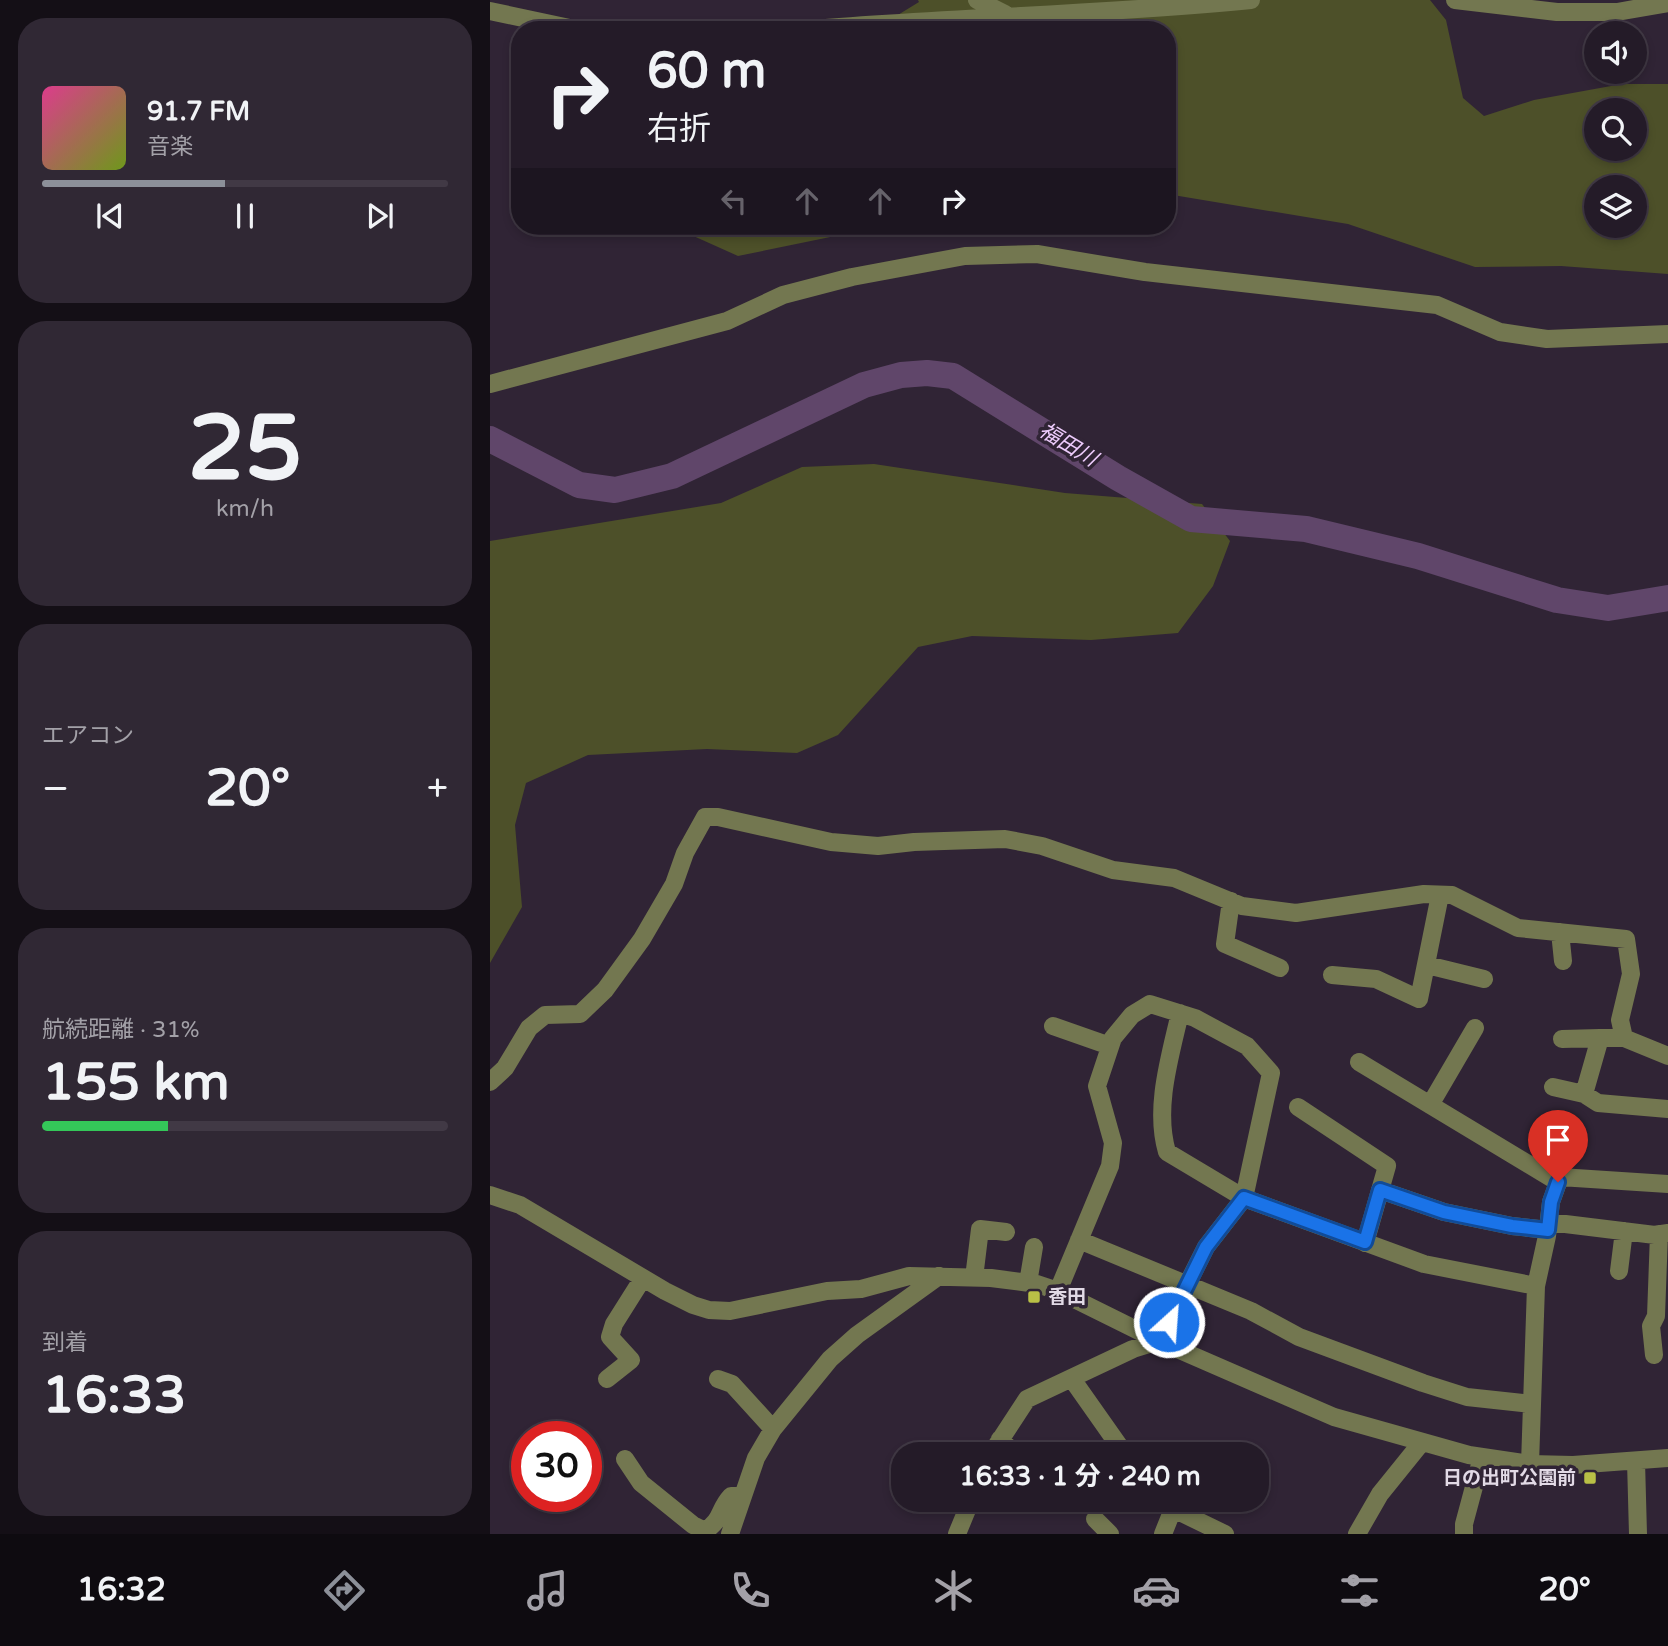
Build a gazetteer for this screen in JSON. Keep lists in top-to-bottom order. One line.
{"water":["福田川"],"places":{"transit":["香田","日の出町公園前"]},"page":{"turn":["60 m","右折"],"song":["91.7 FM","音楽"],"tile":[["25","km/h"],"エアコン",["航続距離 · 31%","155 km"],["到着","16:33"]],"heat":["−","20°","+"],"limit":"30","trip":"16:33 · 1 分 · 240 m","tabs":["16:32","20°"]}}
